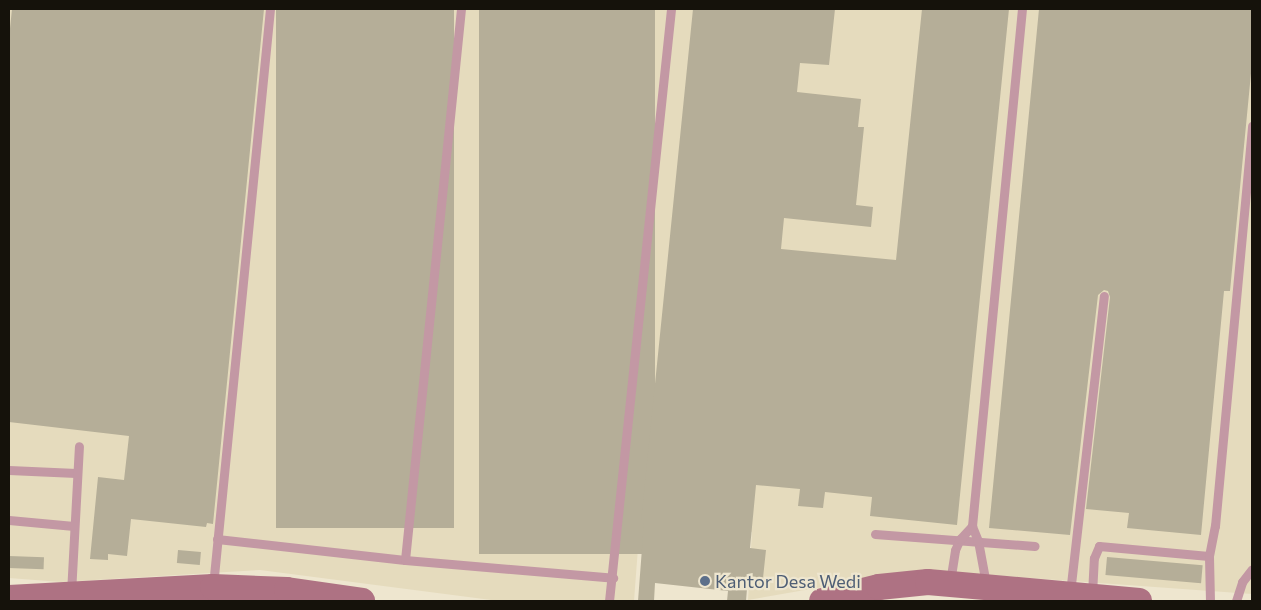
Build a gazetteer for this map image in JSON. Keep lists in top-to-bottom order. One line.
{"places":["Kantor Desa Wedi"]}
